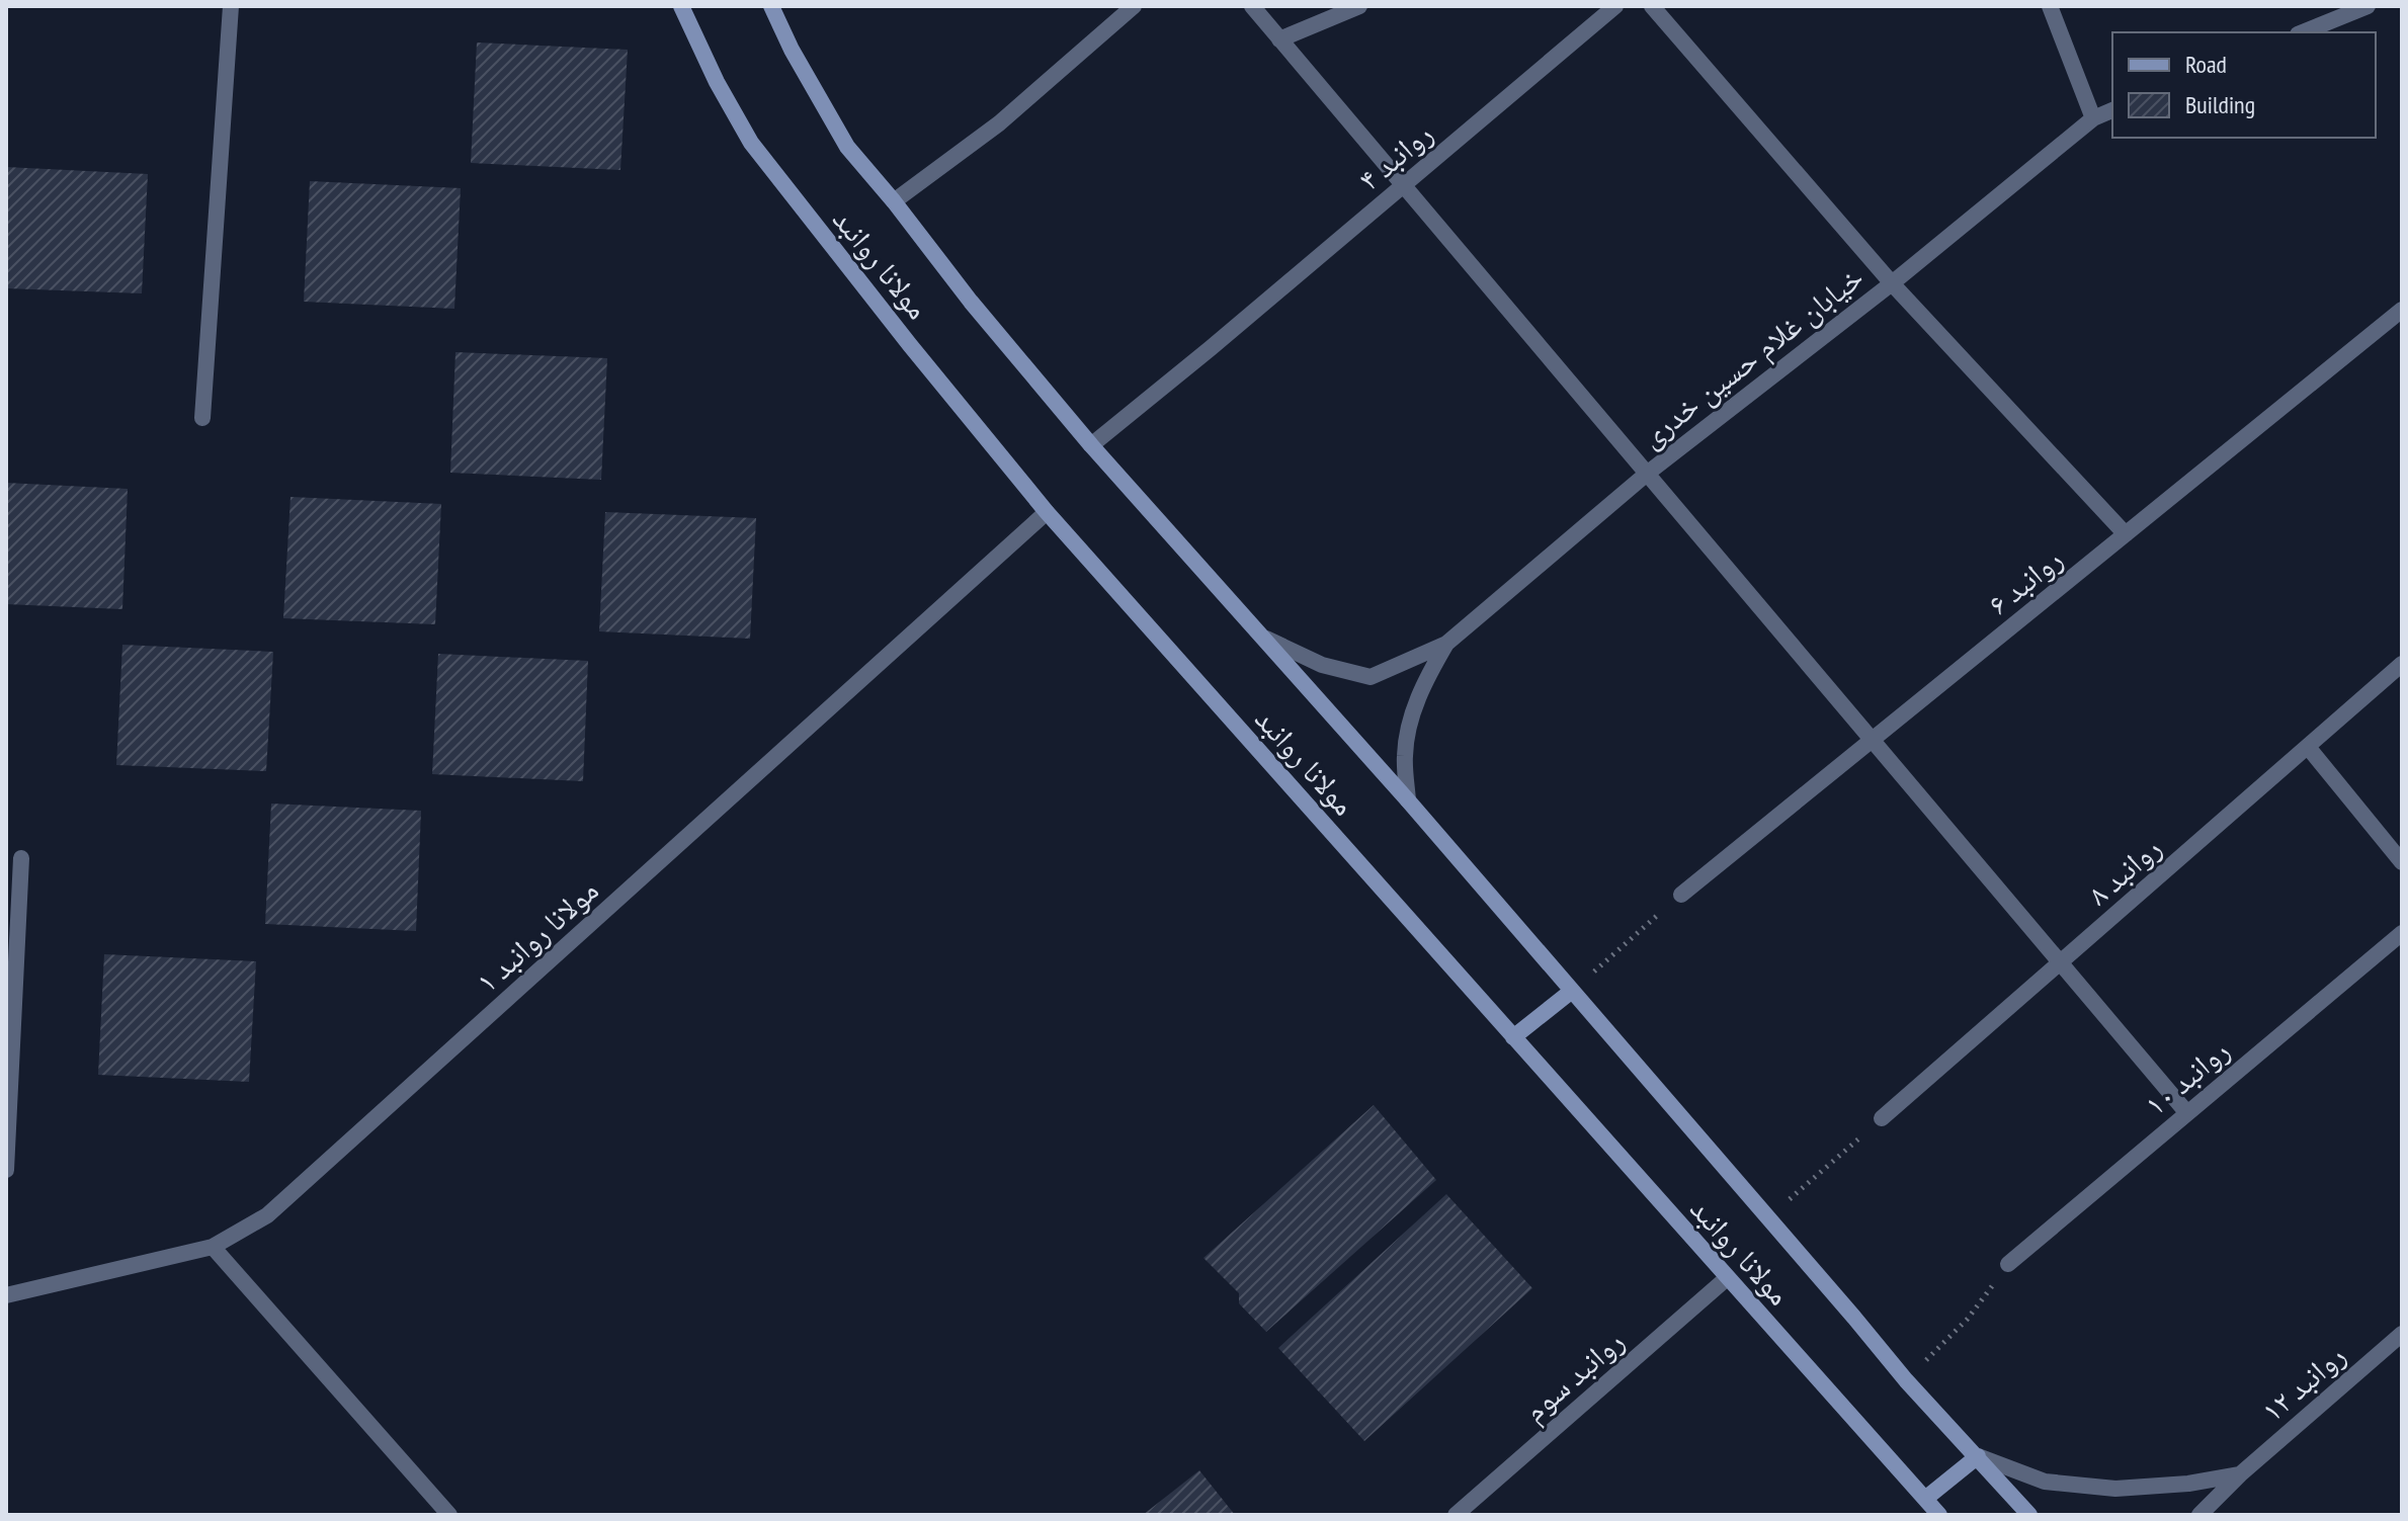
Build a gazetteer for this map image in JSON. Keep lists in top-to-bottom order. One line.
{"streets":{"street":["روانبد ۴","مولانا روانبد","خیابان غلام حسین خدری","روانبد ۶","روانبد ۸","مولانا روانبد ۱","روانبد ۱۰","روانبد سوم","روانبد ۱۲"]},"crossings":[["روانبد ۴","مولانا روانبد"],["مولانا روانبد","مولانا روانبد ۱"],["مولانا روانبد","روانبد سوم"]],"legend":["Road","Building"]}
